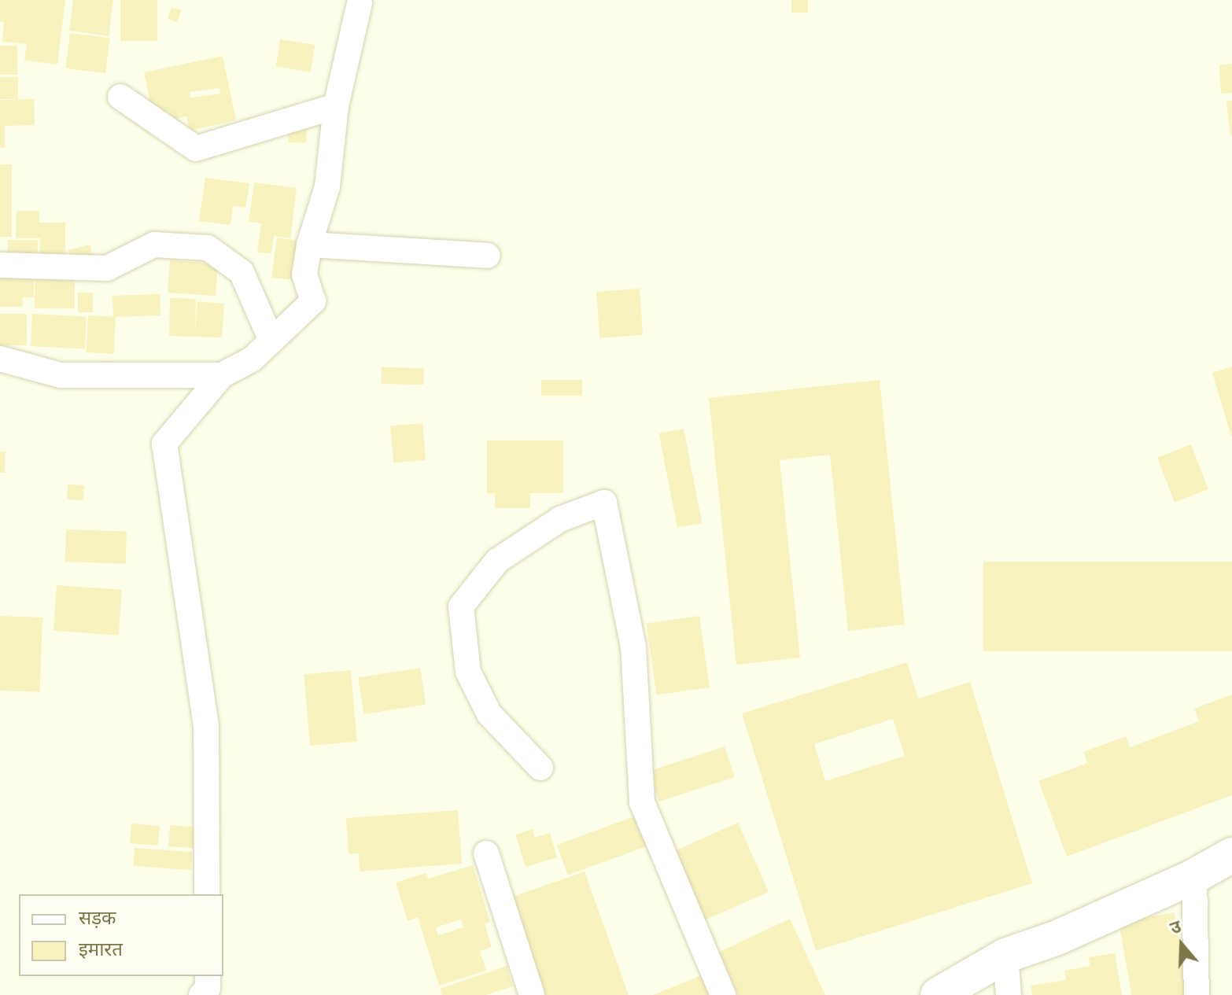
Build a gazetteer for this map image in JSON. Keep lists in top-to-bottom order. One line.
{"legend":["सड़क","इमारत"],"north":"top"}
